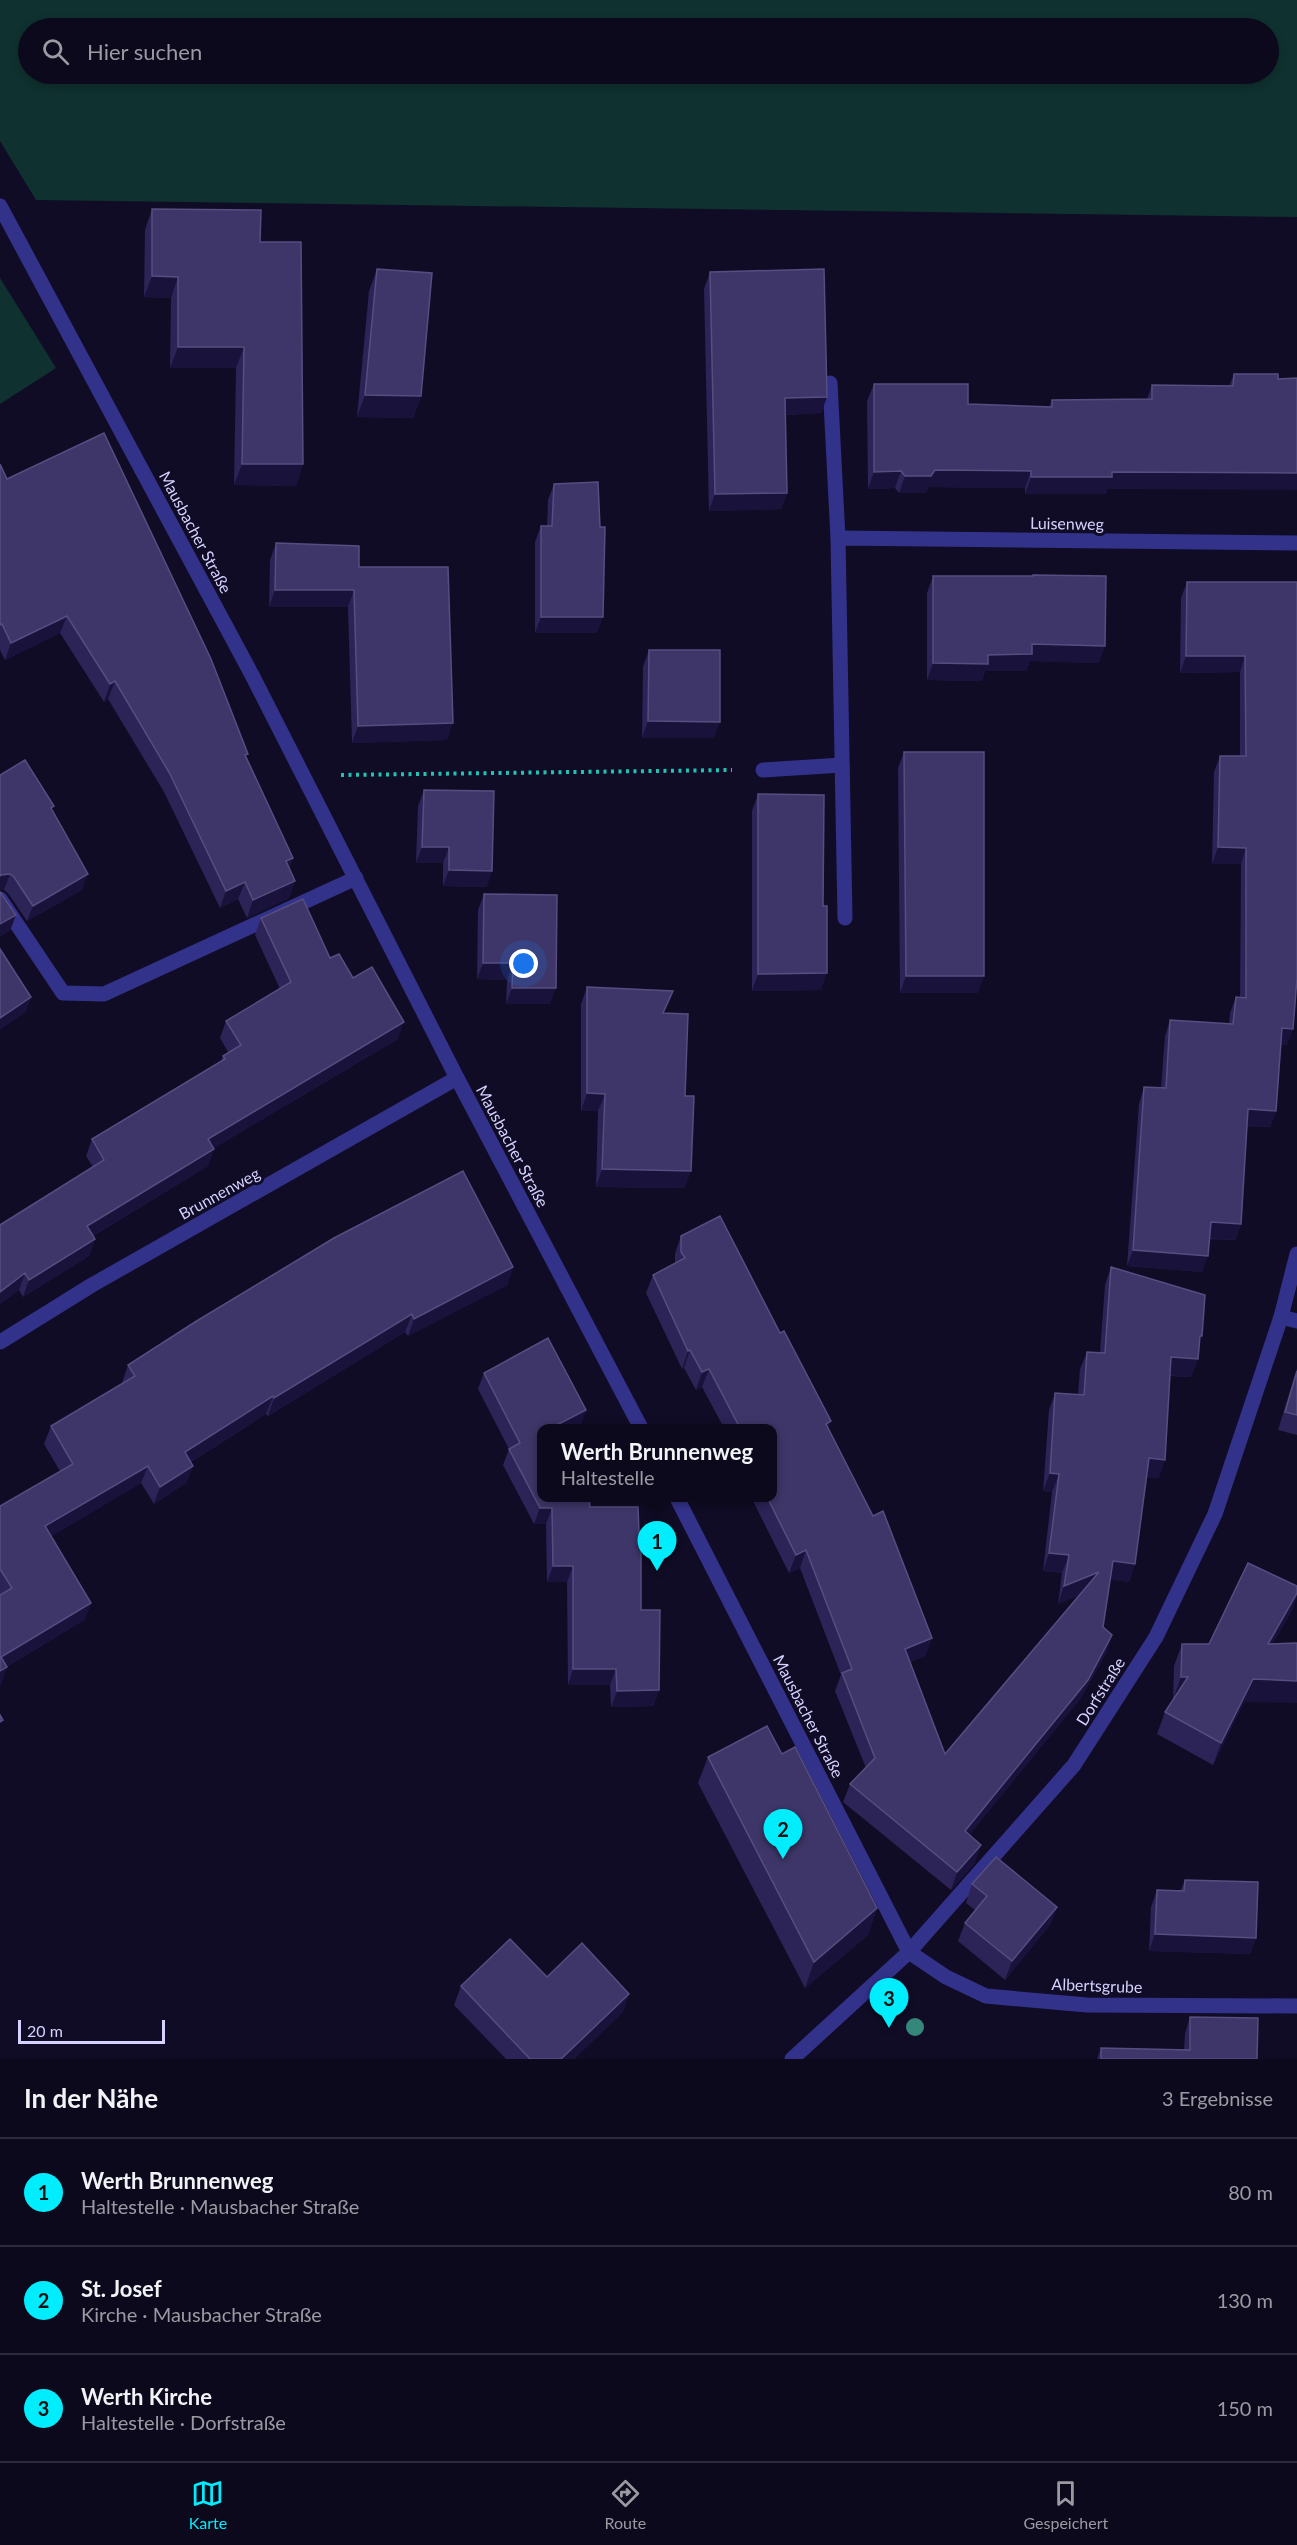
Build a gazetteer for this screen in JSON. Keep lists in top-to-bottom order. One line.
{"streets":{"street":["Luisenweg","Mausbacher Straße","Brunnenweg","Dorfstraße","Albertsgrube"]},"crossings":[["Mausbacher Straße","Brunnenweg"],["Mausbacher Straße","Dorfstraße"],["Mausbacher Straße","Albertsgrube"],["Dorfstraße","Albertsgrube"]],"scale_bar":"20 m","page":{"search":"Hier suchen","popup":["Werth Brunnenweg","Haltestelle"],"pins":["1","2","3"],"scale":"20 m","heading":["In der Nähe","3 Ergebnisse"],"list":[{"mark":"1","name":"Werth Brunnenweg","note":"Haltestelle · Mausbacher Straße","value":"80 m"},{"mark":"2","name":"St. Josef","note":"Kirche · Mausbacher Straße","value":"130 m"},{"mark":"3","name":"Werth Kirche","note":"Haltestelle · Dorfstraße","value":"150 m"}],"nav":["Karte","Route","Gespeichert"]}}
